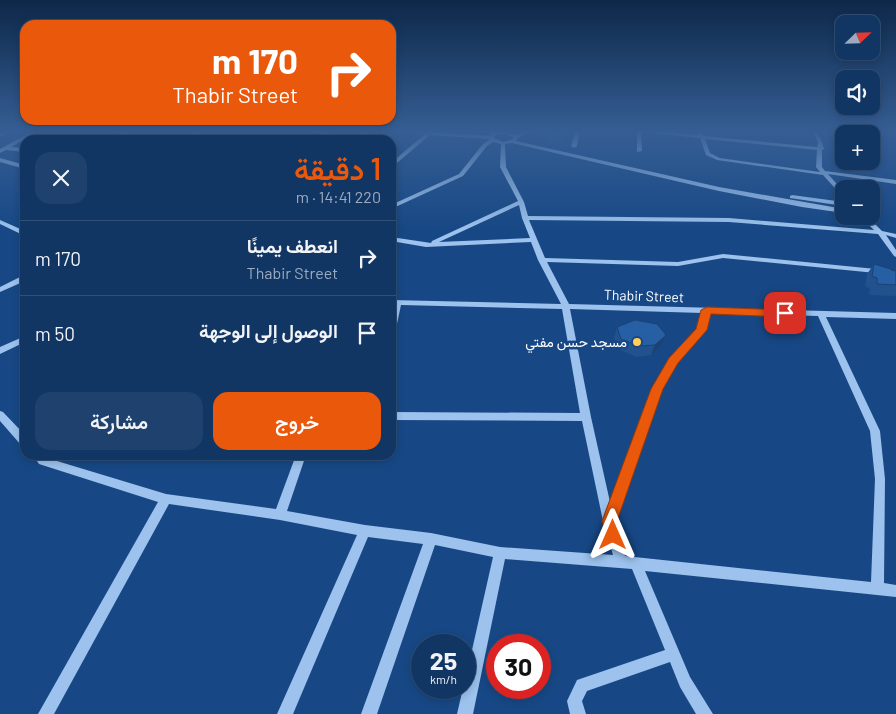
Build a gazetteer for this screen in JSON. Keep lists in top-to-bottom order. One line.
{"streets":{"street":["Thabir Street"]},"places":["مسجد حسن مفتي"],"north":"top right","page":{"map_buttons":["+","−"],"turn":["170 m","Thabir Street"],"heading":["1 دقيقة","220 m · 14:41"],"list":[{"name":"انعطف يمينًا","note":"Thabir Street","value":"170 m"},{"name":"الوصول إلى الوجهة","value":"50 m"}],"buttons":["خروج","مشاركة"],"speed":"25 km/h","limit":"30"}}
